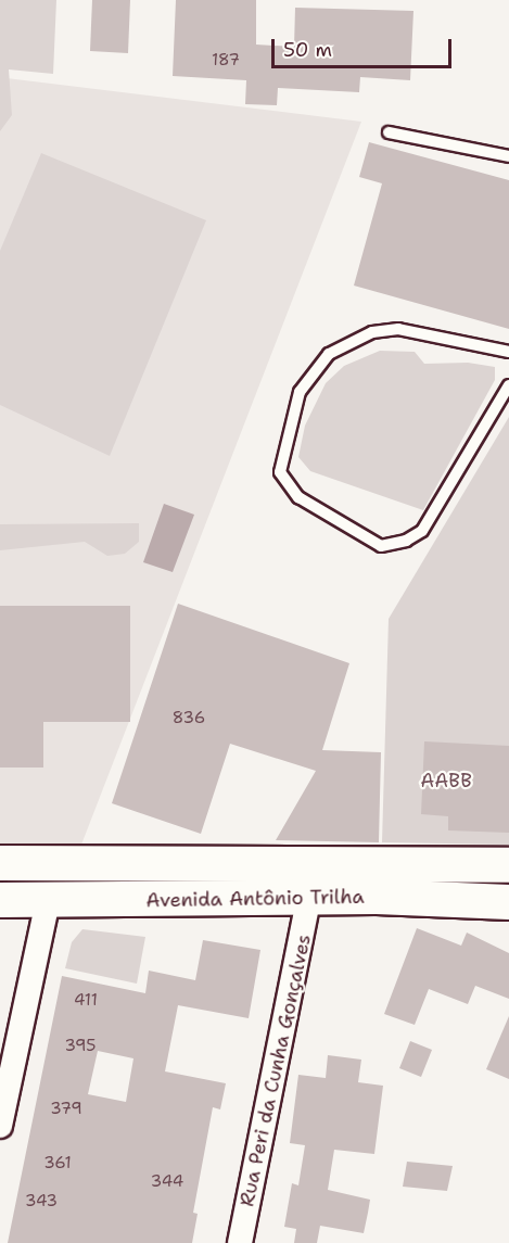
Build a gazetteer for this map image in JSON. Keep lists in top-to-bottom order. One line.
{"streets":{"main road":["Avenida Antônio Trilha"],"street":["Rua Peri da Cunha Gonçalves"]},"crossings":[["Avenida Antônio Trilha","Rua Peri da Cunha Gonçalves"]],"parks":["AABB"],"house_numbers":["187","836","411","395","379","361","344","343"],"scale_bar":"50 m"}
